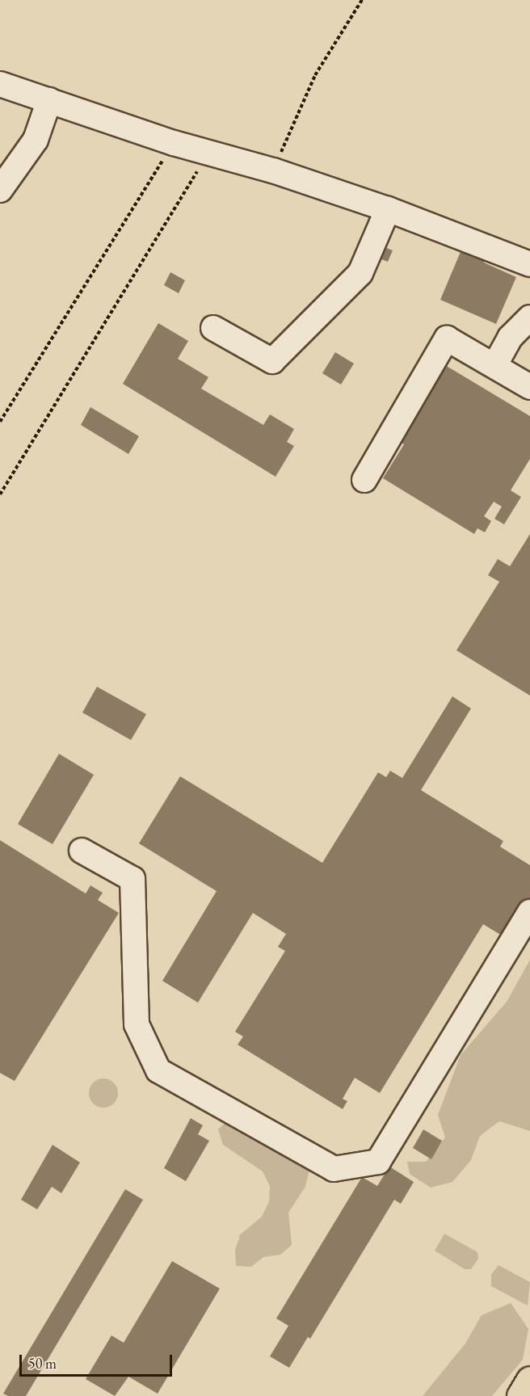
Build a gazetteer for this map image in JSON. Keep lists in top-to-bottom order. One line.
{"scale_bar":"50 m"}
